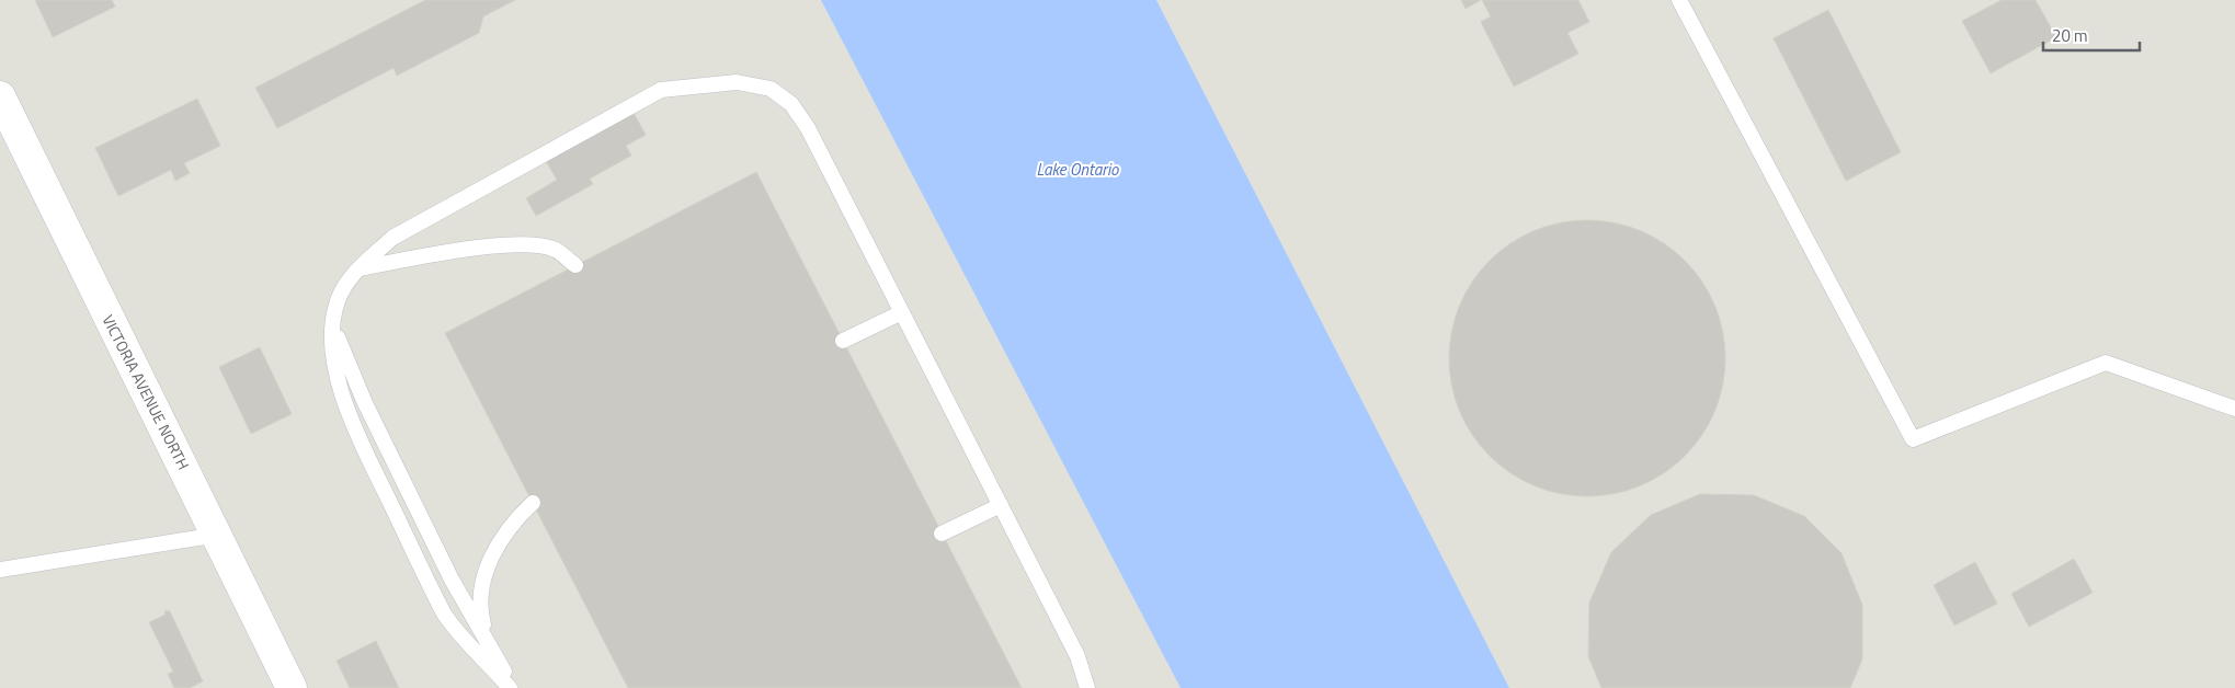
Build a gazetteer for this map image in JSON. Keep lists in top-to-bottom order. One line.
{"streets":{"street":["VICTORIA AVENUE NORTH"]},"water":["Lake Ontario"],"scale_bar":"20 m"}
